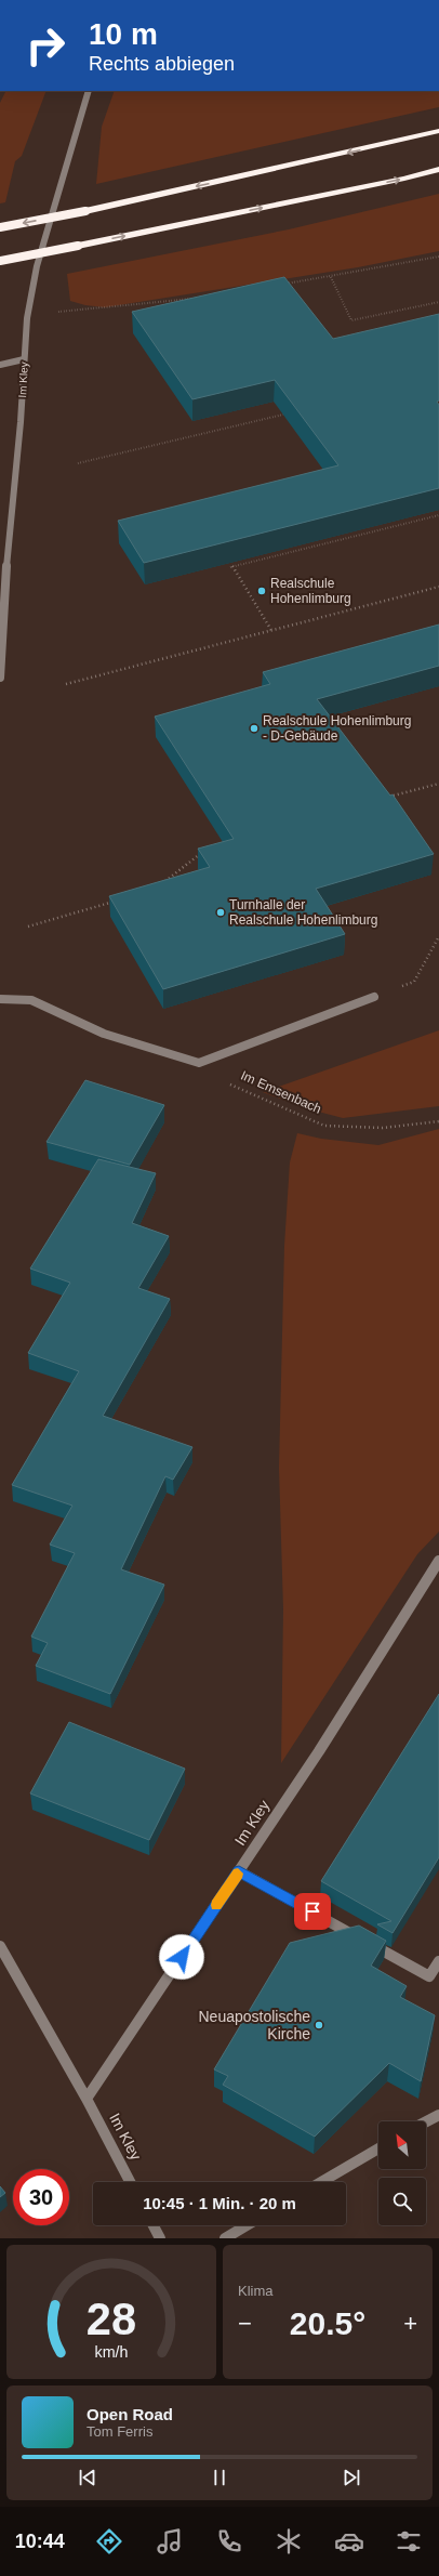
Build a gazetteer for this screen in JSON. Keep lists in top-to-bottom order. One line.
{"streets":{"street":["Im Kley"],"path":["Im Emsenbach"]},"places":["Realschule Hohenlimburg","Realschule Hohenlimburg - D-Gebäude","Turnhalle der Realschule Hohenlimburg","Neuapostolische Kirche"],"north":"top left","page":{"turn":["10 m","Rechts abbiegen"],"limit":"30","trip":"10:45 · 1 Min. · 20 m","tile":"Klima","heat":["−","20.5°","+"],"song":["Open Road","Tom Ferris"],"tabs":"10:44","gauge":["28","km/h"]}}
